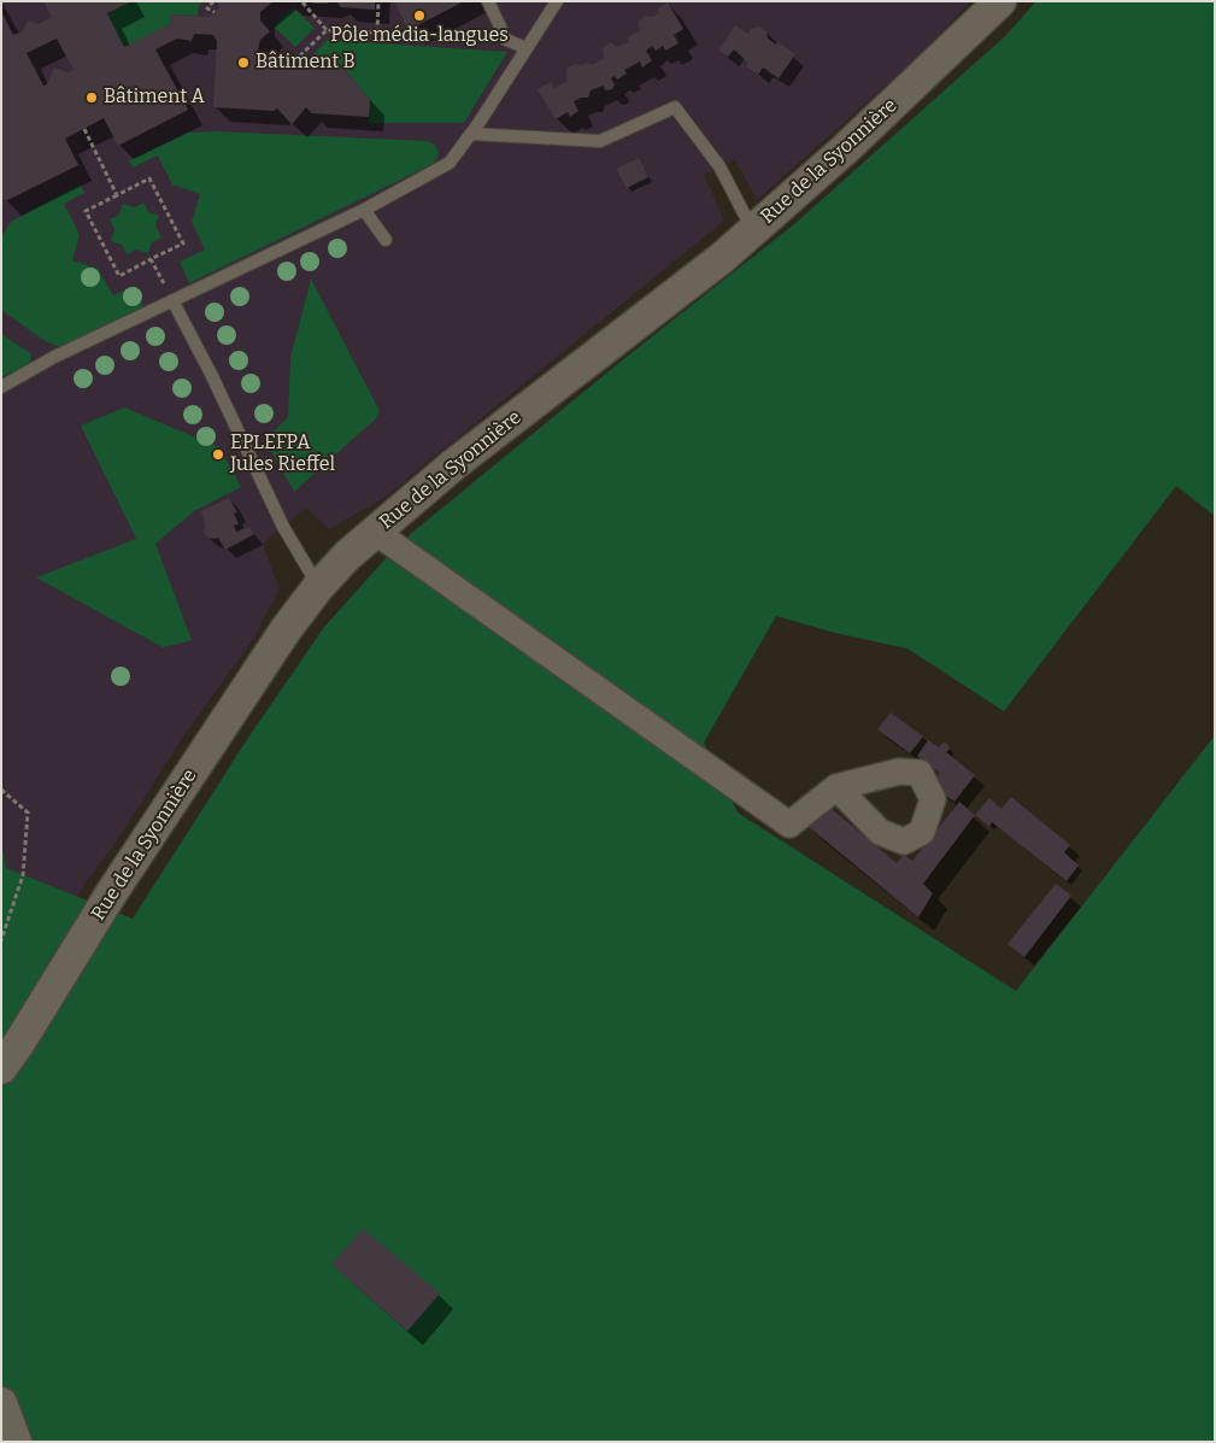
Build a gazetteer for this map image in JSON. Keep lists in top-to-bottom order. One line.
{"streets":{"street":["Rue de la Syonnière"]},"places":["Pôle média-langues","Bâtiment B","Bâtiment A","EPLEFPA Jules Rieffel"]}
